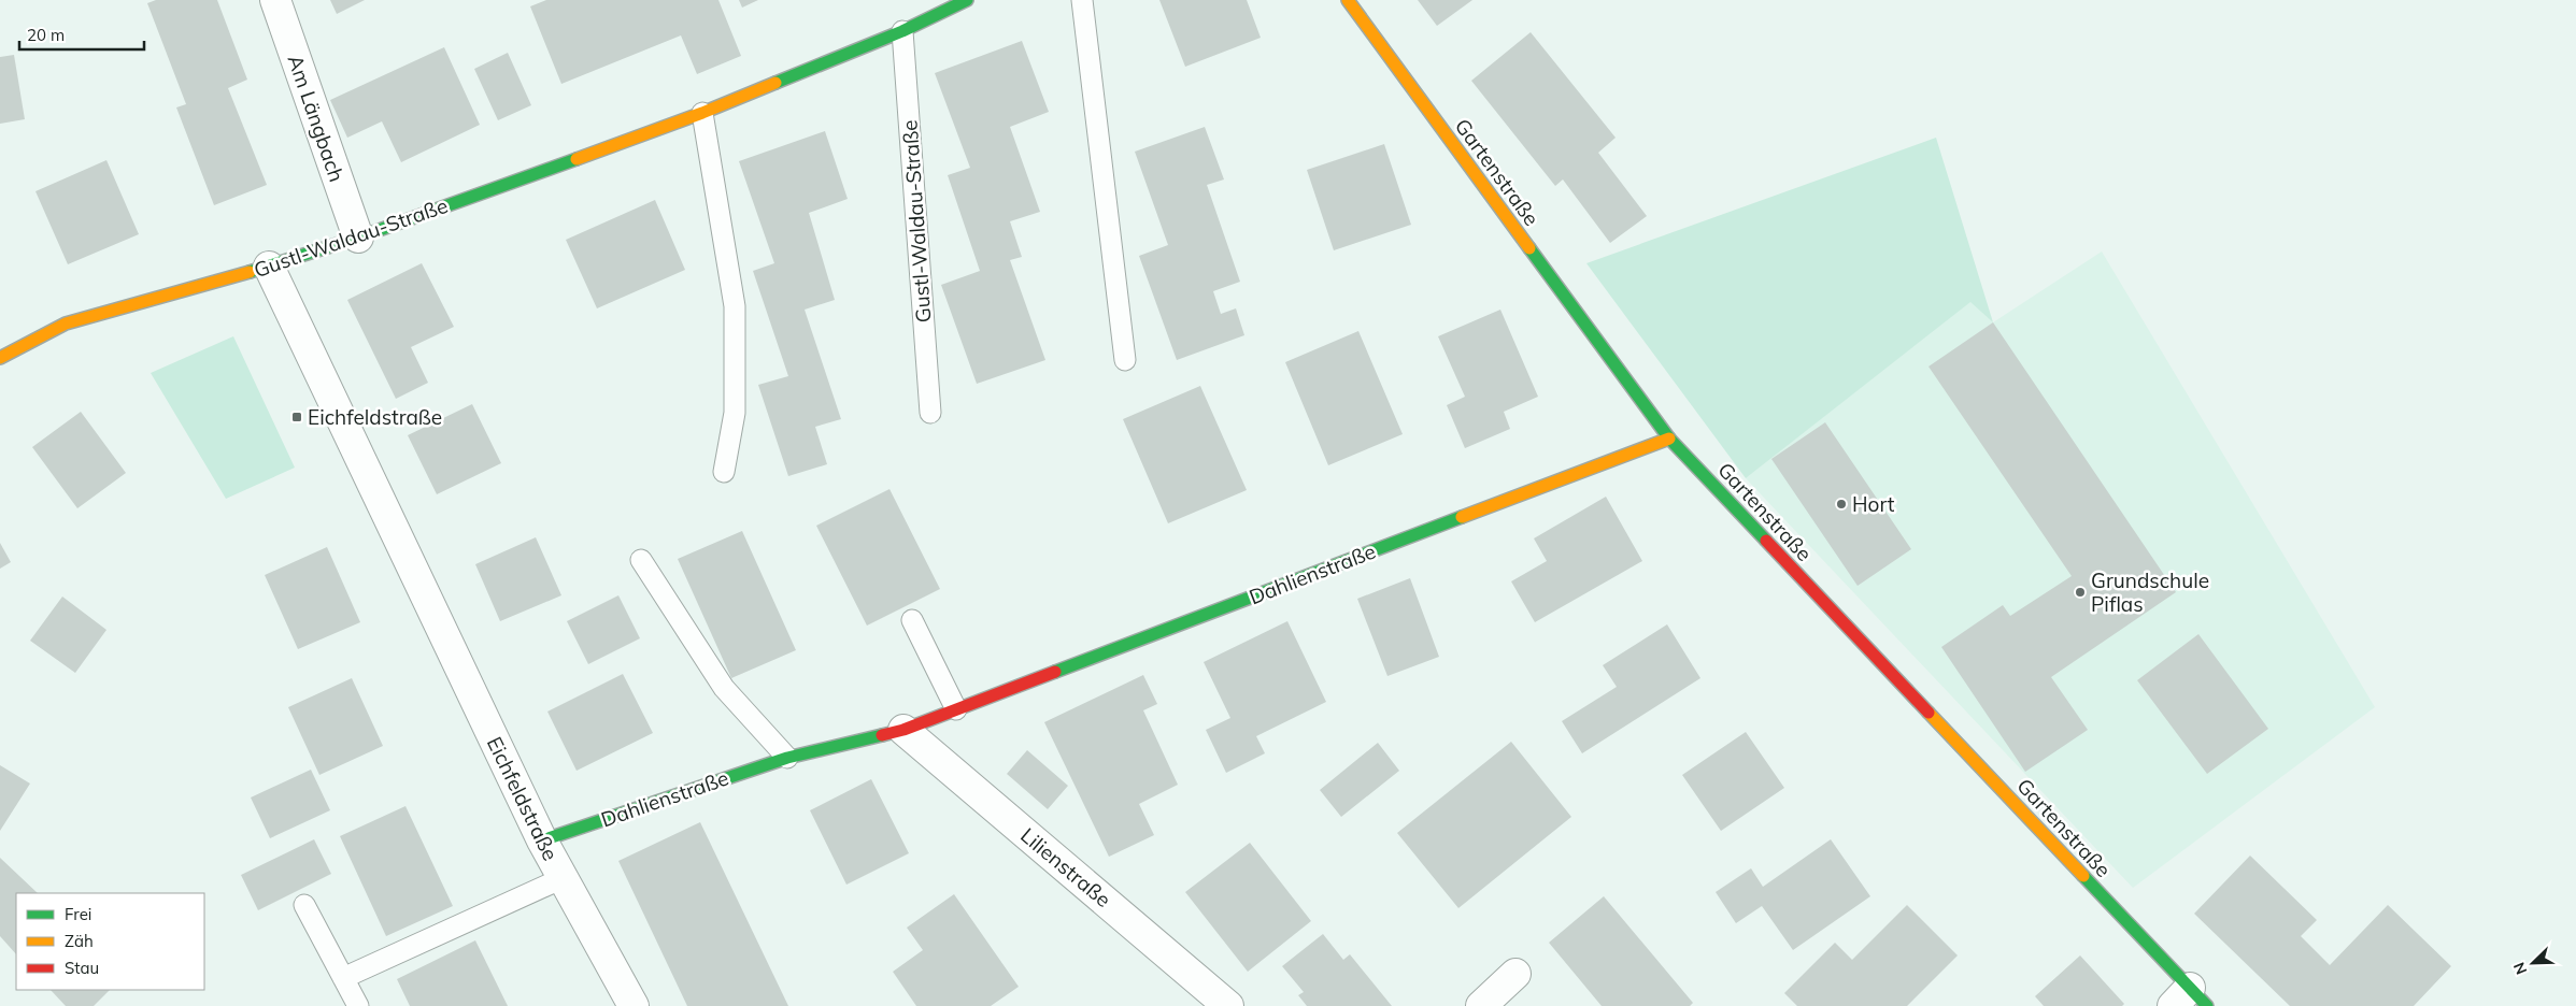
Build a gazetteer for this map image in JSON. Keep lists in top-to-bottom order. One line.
{"streets":{"street":["Am Längbach","Gartenstraße","Gustl-Waldau-Straße","Dahlienstraße","Eichfeldstraße","Lilienstraße"]},"crossings":[["Am Längbach","Gustl-Waldau-Straße"],["Gartenstraße","Dahlienstraße"],["Gustl-Waldau-Straße","Eichfeldstraße"],["Dahlienstraße","Eichfeldstraße"],["Dahlienstraße","Lilienstraße"]],"places":{"transit":["Eichfeldstraße"],"other":["Hort","Grundschule Piflas"]},"legend":["Frei","Zäh","Stau"],"scale_bar":"20 m","north":"bottom left"}
